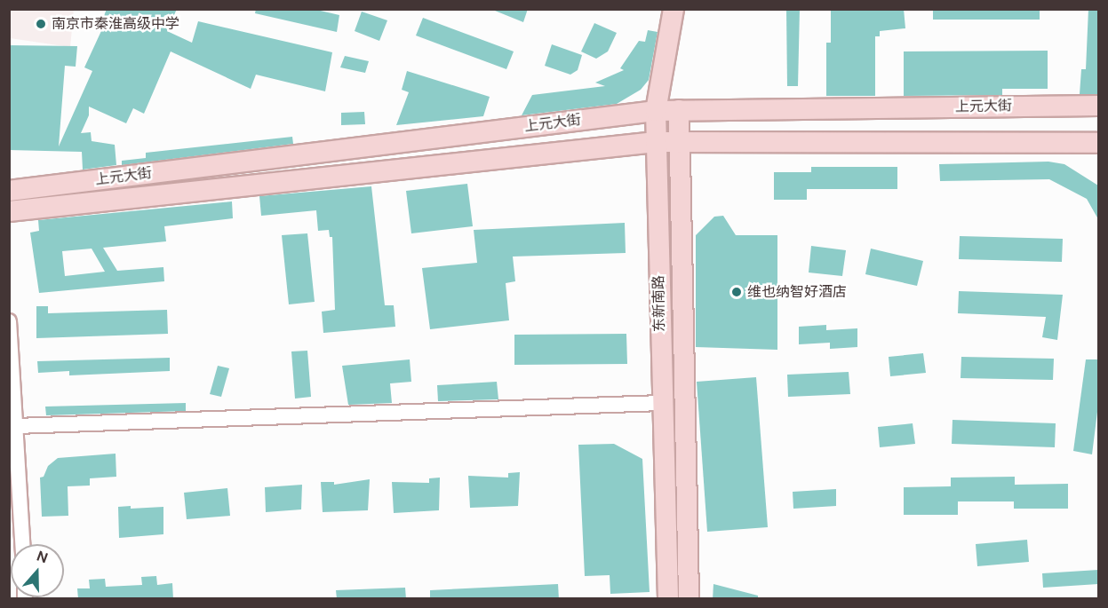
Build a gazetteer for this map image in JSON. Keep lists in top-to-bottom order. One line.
{"streets":{"main road":["上元大街","东新南路"]},"crossings":[["上元大街","东新南路"]],"places":["南京市秦淮高级中学","维也纳智好酒店"],"north":"top"}
